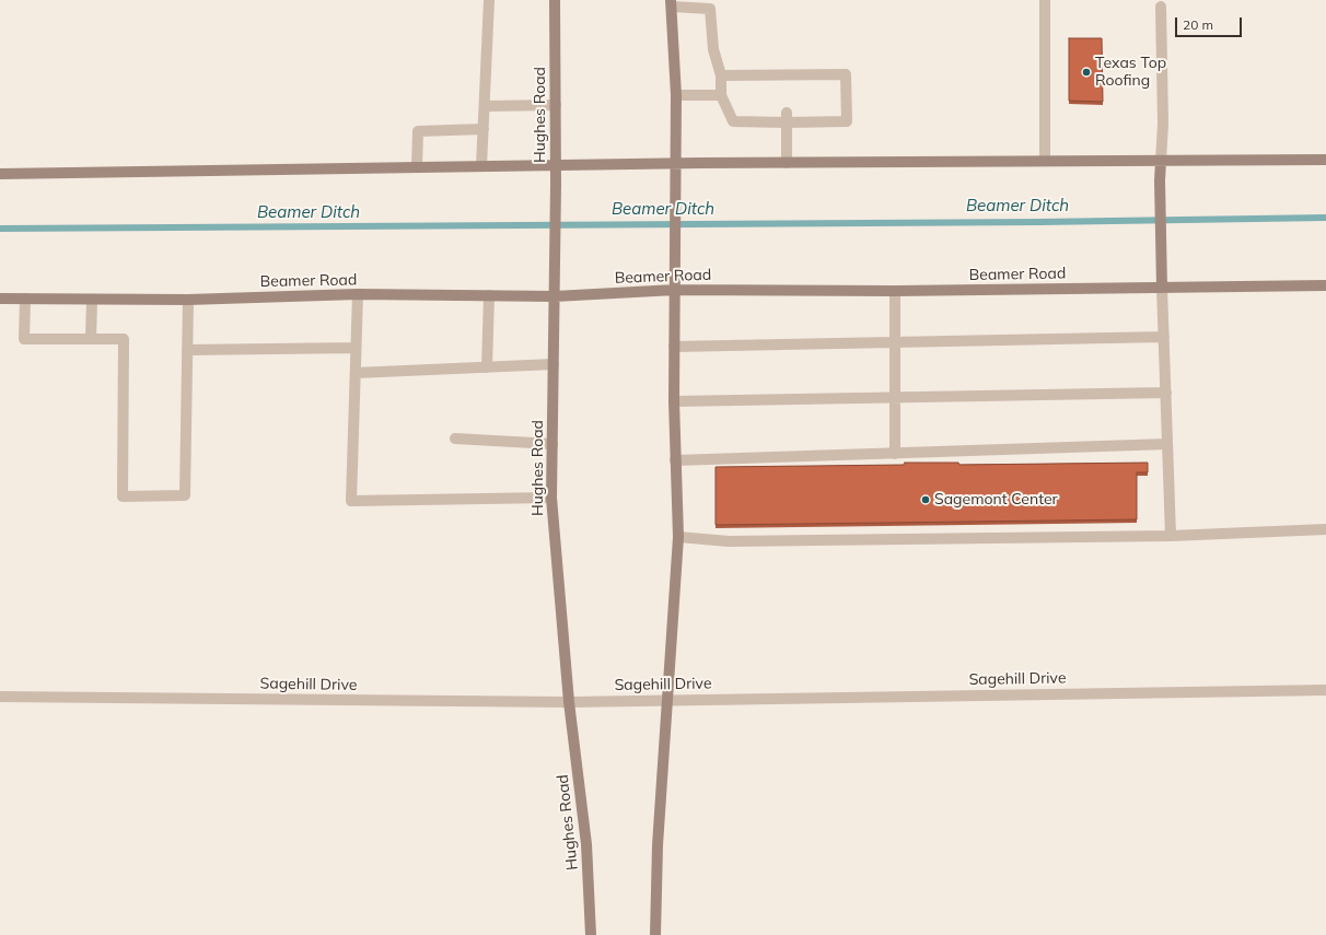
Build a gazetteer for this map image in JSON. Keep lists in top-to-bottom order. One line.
{"streets":{"main road":["Hughes Road","Beamer Road"],"street":["Sagehill Drive"]},"crossings":[["Hughes Road","Beamer Road"],["Hughes Road","Sagehill Drive"]],"water":["Beamer Ditch"],"places":["Texas Top Roofing","Sagemont Center"],"scale_bar":"20 m"}
